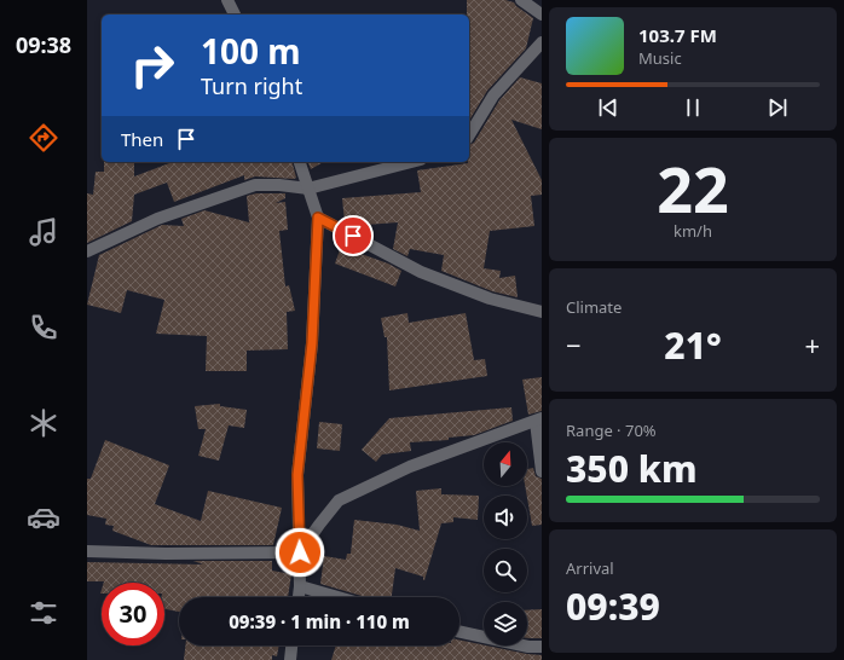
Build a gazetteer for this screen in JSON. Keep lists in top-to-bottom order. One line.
{"north":"top","page":{"tabs":"09:38","turn":["100 m","Turn right"],"song":["103.7 FM","Music"],"then":"Then","tile":[["22","km/h"],"Climate",["Range · 70%","350 km"],["Arrival","09:39"]],"heat":["−","21°","+"],"limit":"30","trip":"09:39 · 1 min · 110 m"}}
